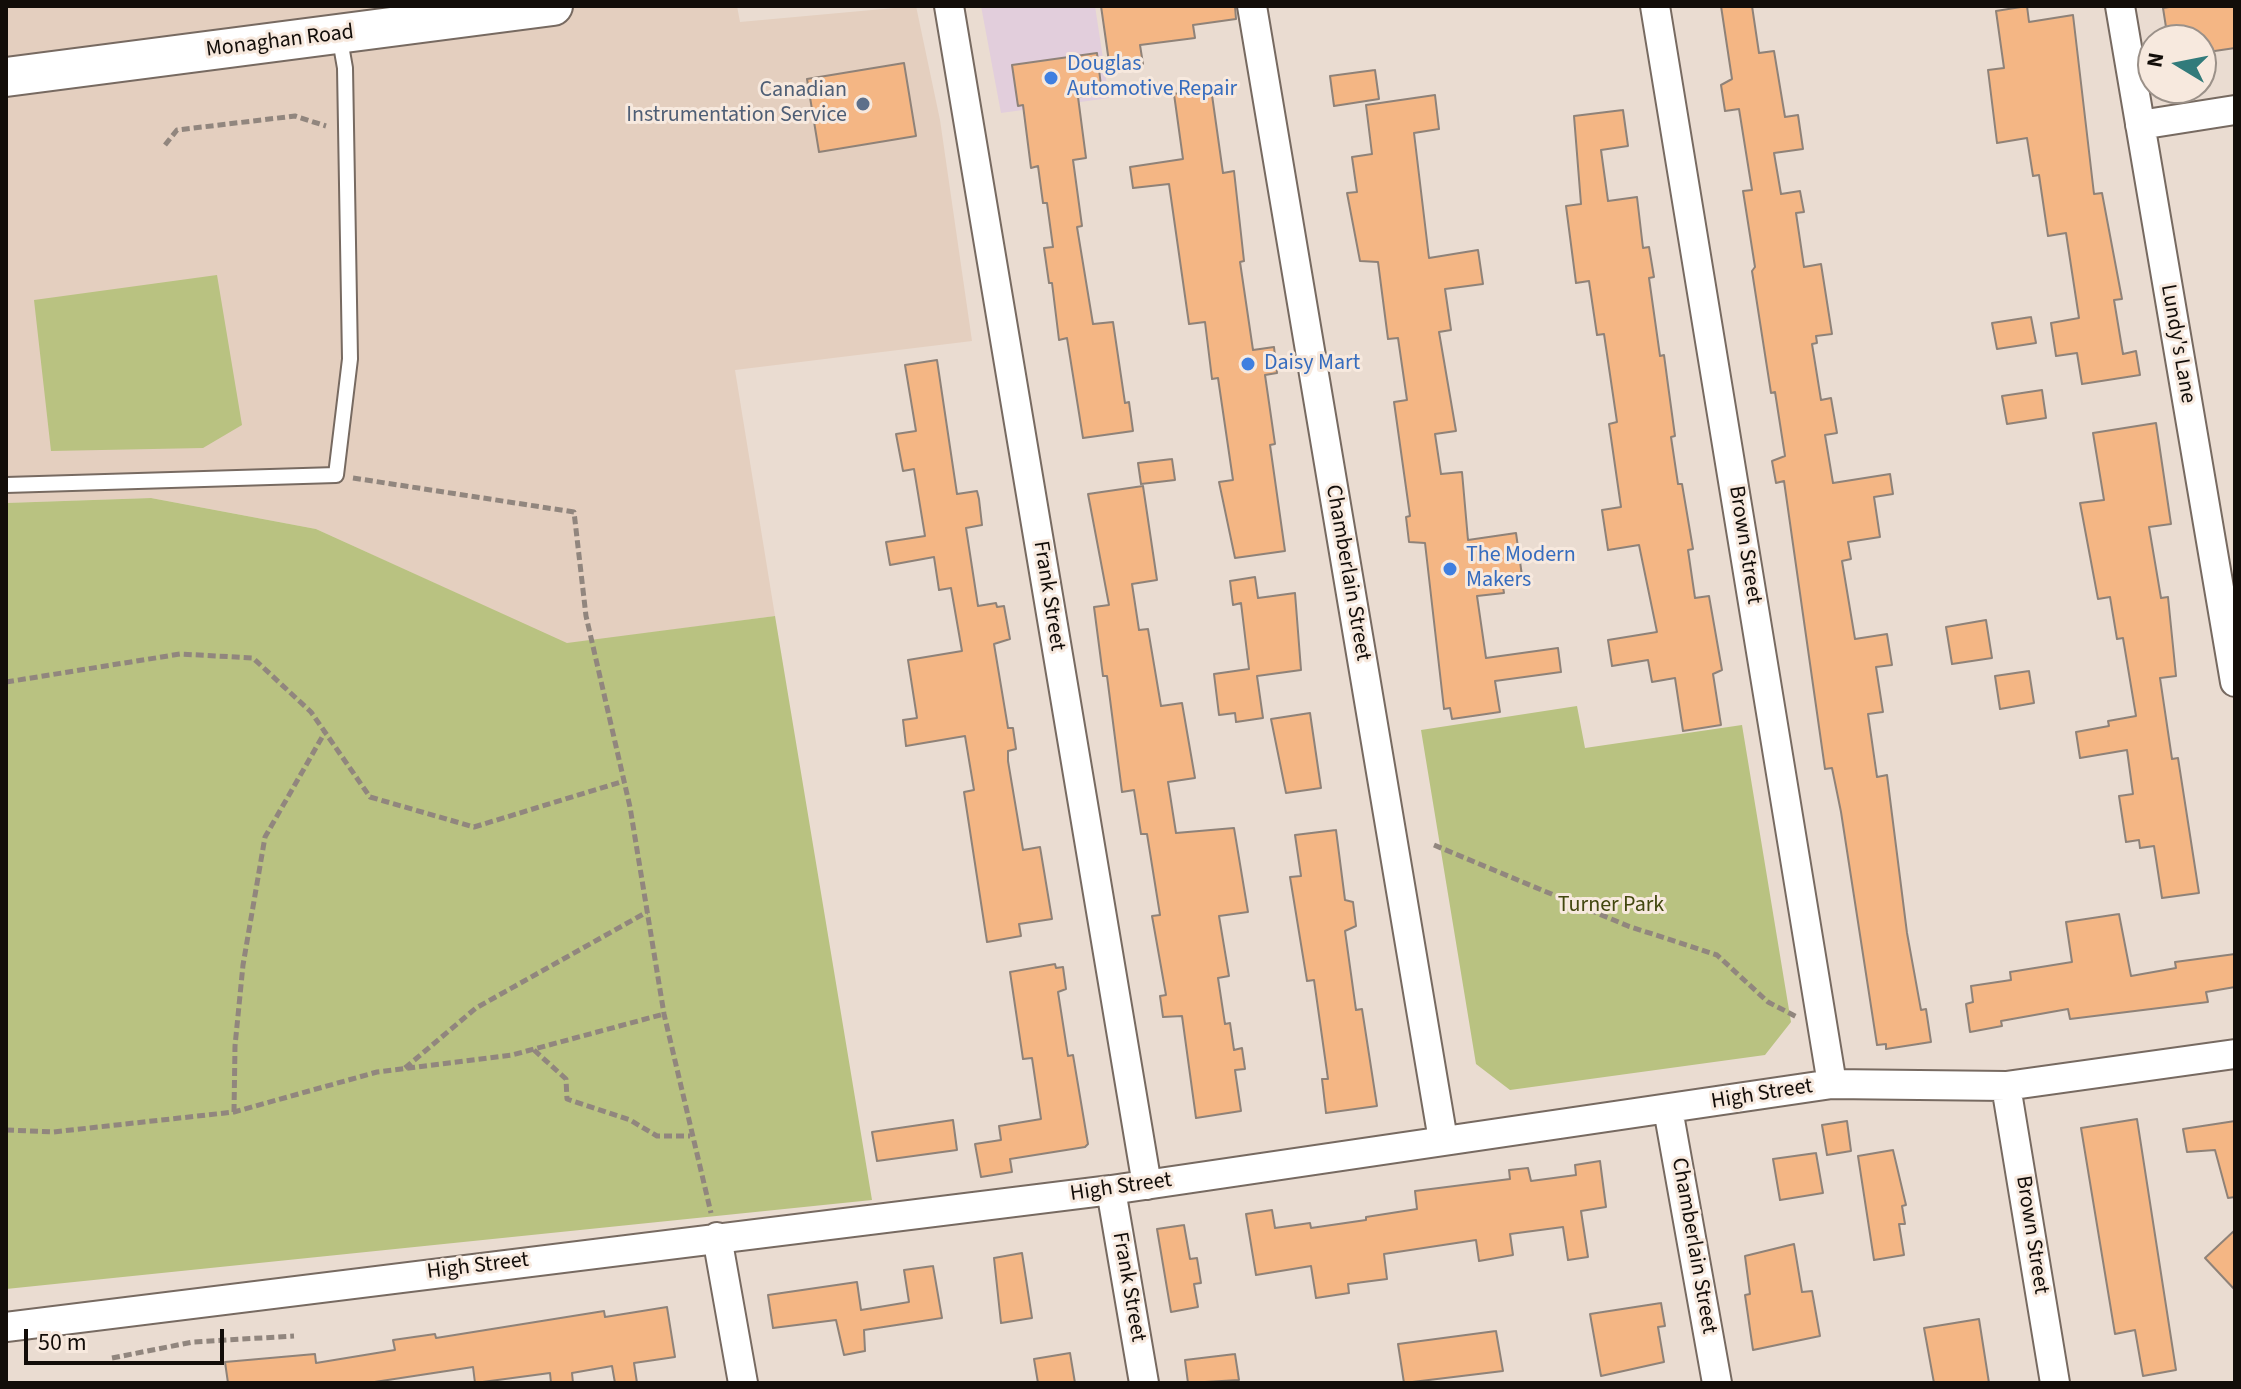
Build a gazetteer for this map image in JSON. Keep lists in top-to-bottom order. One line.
{"streets":{"main road":["Monaghan Road"],"street":["Lundy's Lane","Brown Street","Chamberlain Street","Frank Street","High Street"]},"crossings":[["Brown Street","High Street"],["Chamberlain Street","High Street"],["Frank Street","High Street"]],"parks":["Turner Park"],"places":["Douglas Automotive Repair","Canadian Instrumentation Service","Daisy Mart","The Modern Makers"],"scale_bar":"50 m","north":"left"}
